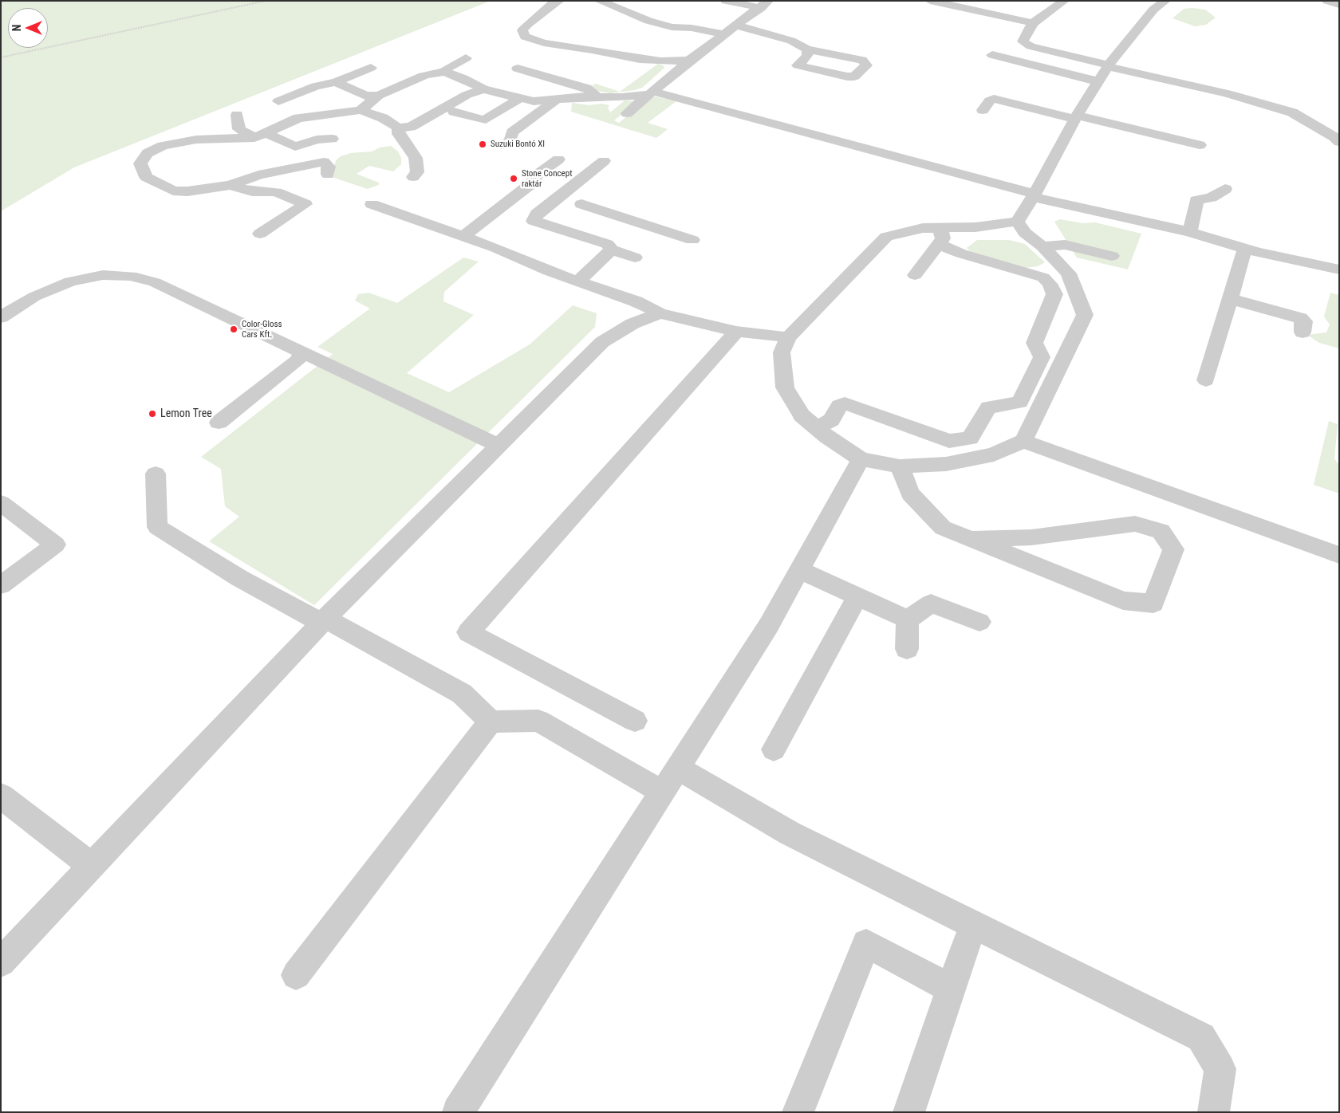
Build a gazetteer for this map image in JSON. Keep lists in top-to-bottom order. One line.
{"places":["Suzuki Bontó XI","Stone Concept raktár","Color-Gloss Cars Kft.","Lemon Tree"],"north":"left"}
